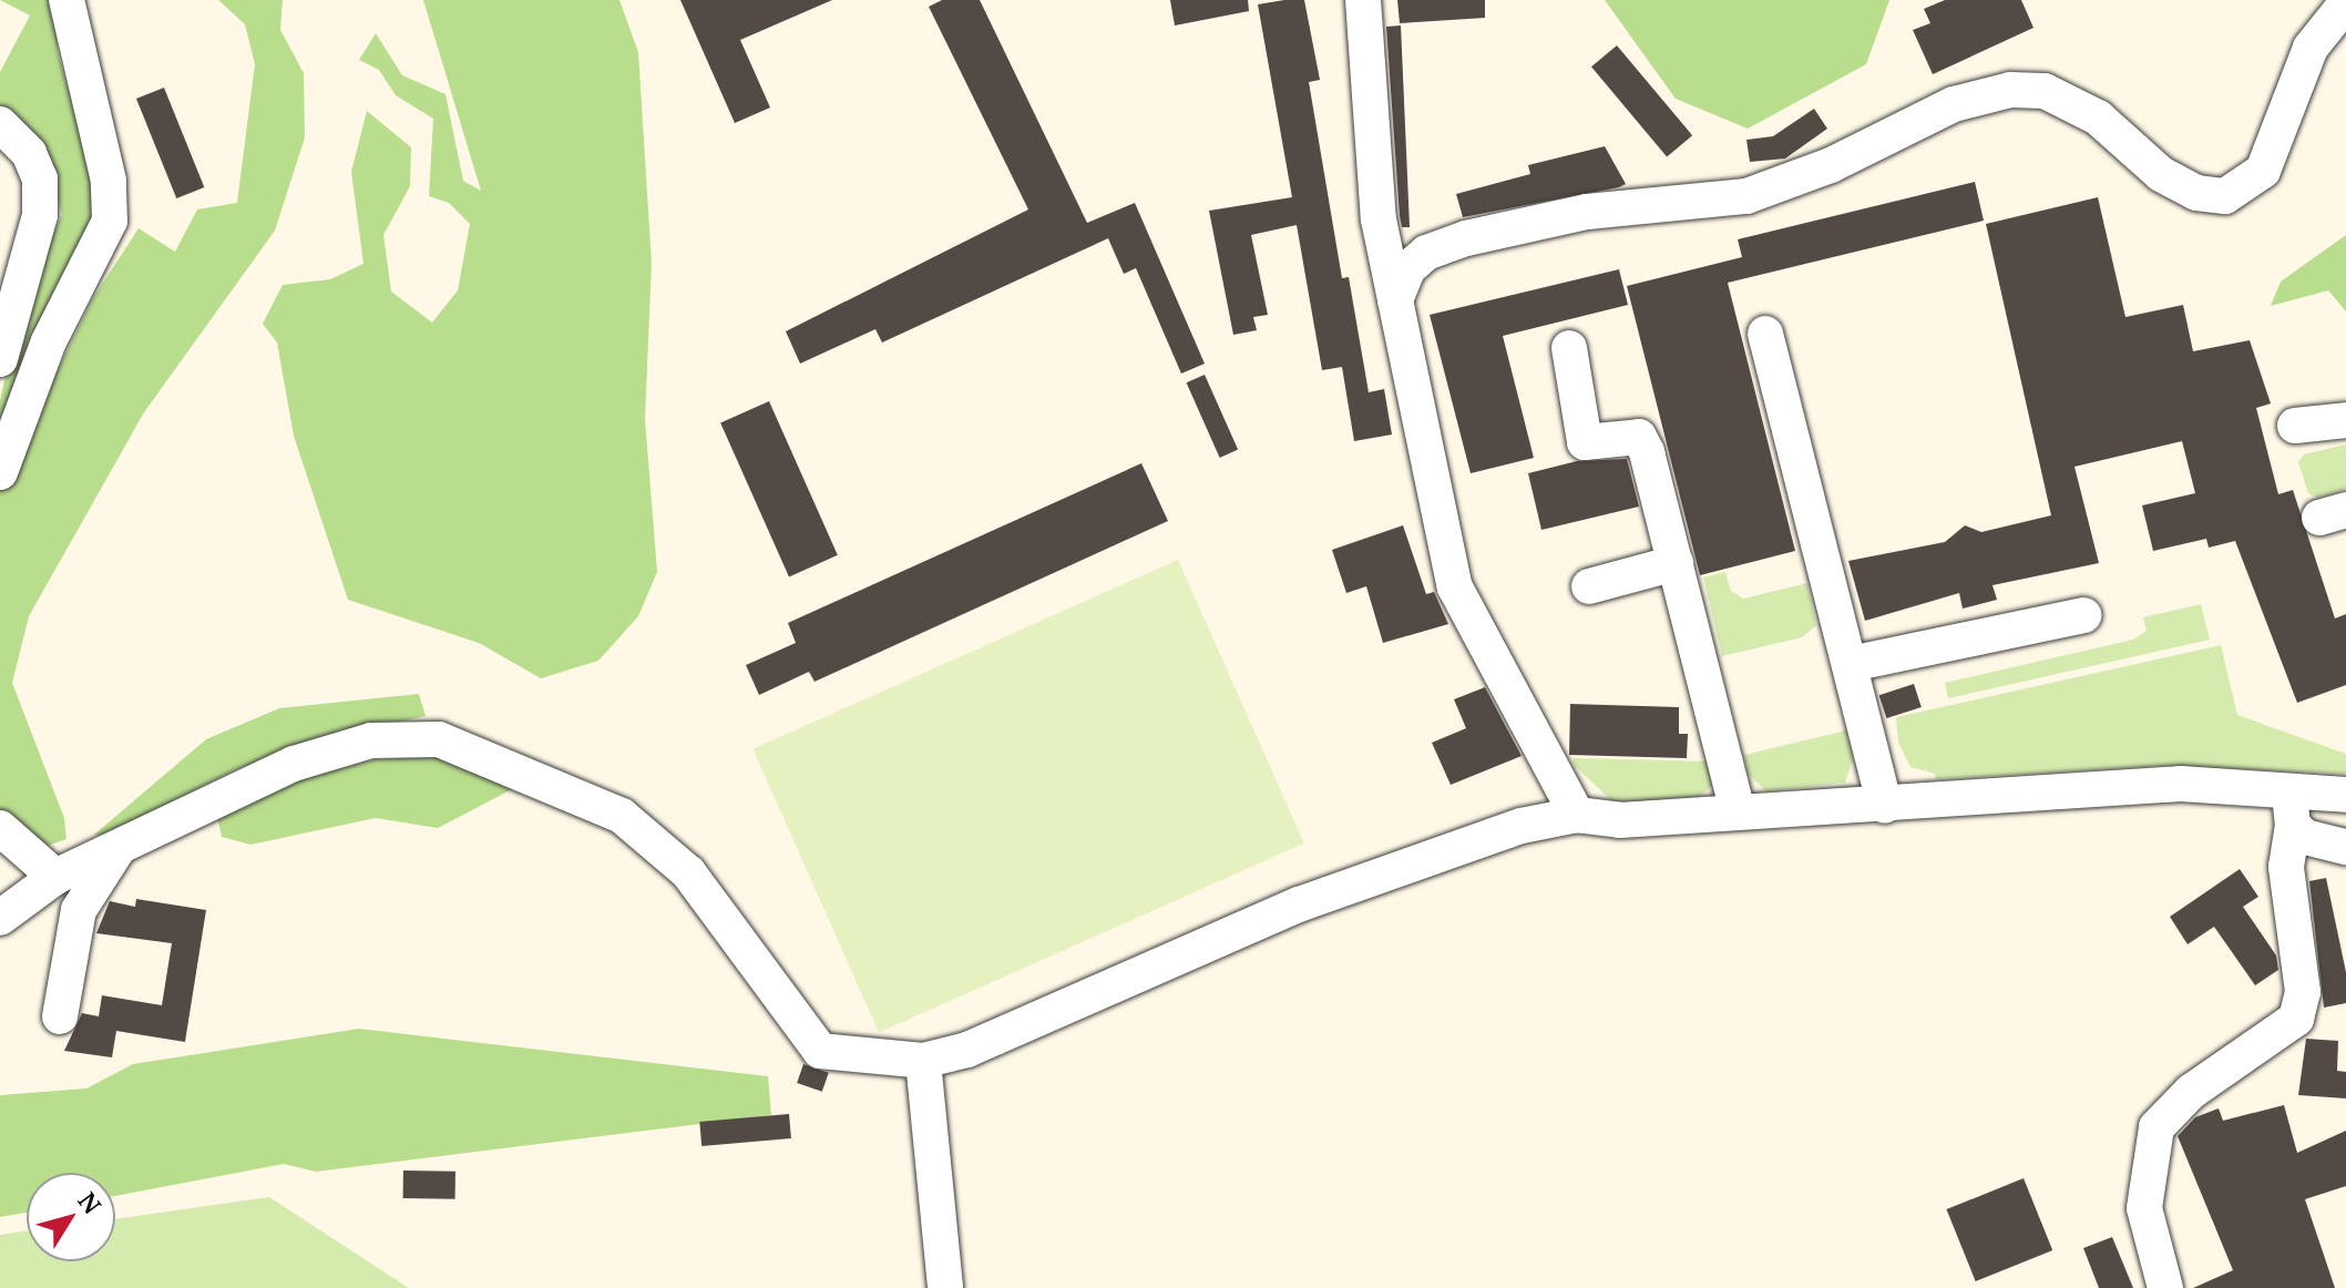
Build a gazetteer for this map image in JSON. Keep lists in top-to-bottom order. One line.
{"north":"top right"}
